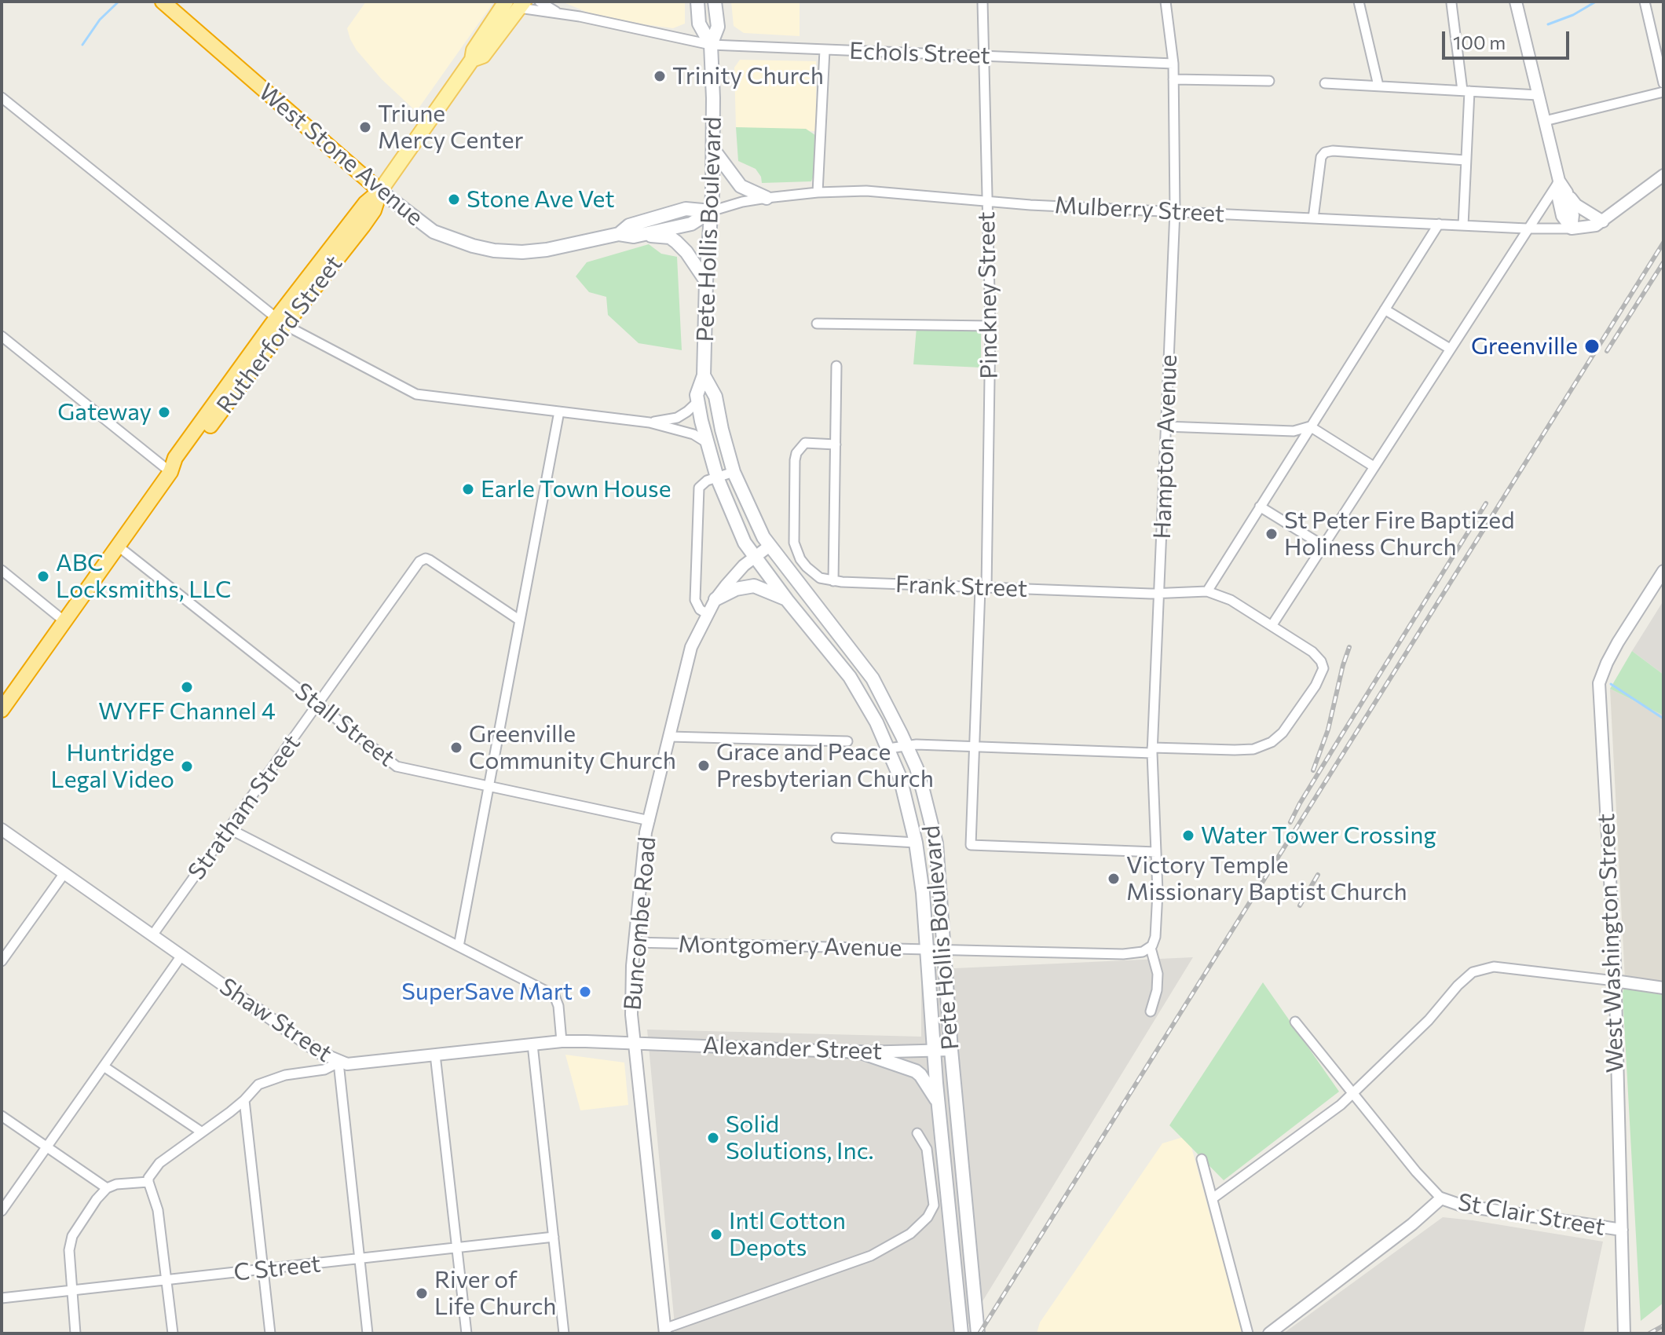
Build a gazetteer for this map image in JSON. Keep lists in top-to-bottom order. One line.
{"streets":{"highway":["West Stone Avenue","Rutherford Street"],"main road":["Pete Hollis Boulevard"],"street":["Echols Street","Mulberry Street","Pinckney Street","Hampton Avenue","Frank Street","Stall Street","Stratham Street","Buncombe Road","West Washington Street","Montgomery Avenue","Shaw Street","Alexander Street","St Clair Street","C Street"]},"crossings":[["Echols Street","Pete Hollis Boulevard"],["Echols Street","Pinckney Street"],["Echols Street","Rutherford Street"],["Echols Street","Hampton Avenue"],["West Stone Avenue","Mulberry Street"],["West Stone Avenue","Pete Hollis Boulevard"],["West Stone Avenue","Rutherford Street"],["Mulberry Street","Pete Hollis Boulevard"],["Mulberry Street","Pinckney Street"],["Mulberry Street","Hampton Avenue"],["Pete Hollis Boulevard","Buncombe Road"],["Pete Hollis Boulevard","Montgomery Avenue"],["Pete Hollis Boulevard","Alexander Street"],["Pinckney Street","Hampton Avenue"],["Pinckney Street","Frank Street"],["Rutherford Street","Stall Street"],["Hampton Avenue","Frank Street"],["Hampton Avenue","Montgomery Avenue"],["Stall Street","Stratham Street"],["Stall Street","Buncombe Road"],["Stratham Street","Shaw Street"],["Buncombe Road","Montgomery Avenue"],["Buncombe Road","Shaw Street"],["Buncombe Road","Alexander Street"],["West Washington Street","St Clair Street"],["Shaw Street","Alexander Street"]],"places":["Trinity Church","Triune Mercy Center","Stone Ave Vet","Greenville","Gateway","Earle Town House","St Peter Fire Baptized Holiness Church","ABC Locksmiths, LLC","WYFF Channel 4","Greenville Community Church","Grace and Peace Presbyterian Church","Huntridge Legal Video","Water Tower Crossing","Victory Temple Missionary Baptist Church","SuperSave Mart","Solid Solutions, Inc.","Intl Cotton Depots","River of Life Church"],"scale_bar":"100 m"}
